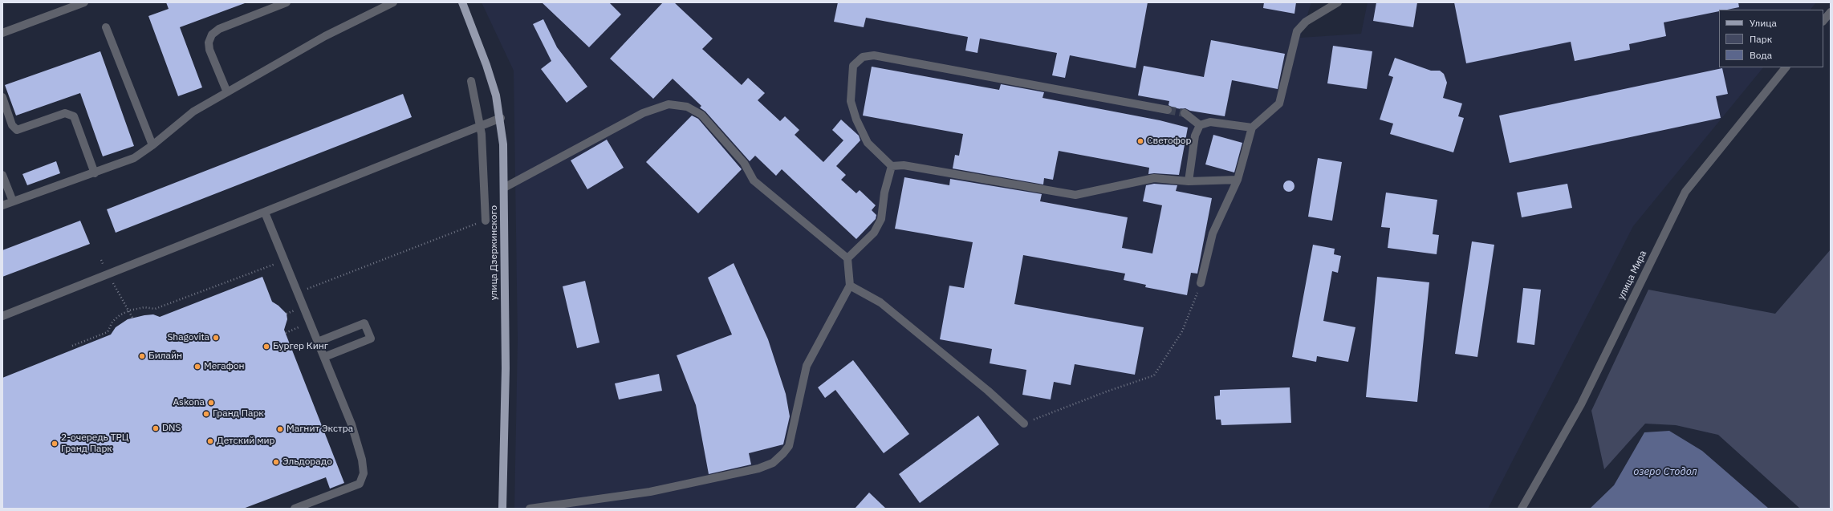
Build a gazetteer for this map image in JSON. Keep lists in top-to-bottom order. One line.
{"streets":{"main road":["улица Дзержинского"],"street":["улица Мира"]},"water":["озеро Стодол"],"places":["Светофор","Shagovita","Бургер Кинг","Билайн","Мегафон","Askona","Гранд Парк","DNS","Магнит Экстра","Детский мир","2-очередь ТРЦ Гранд Парк","Эльдорадо"],"legend":["Улица","Парк","Вода"]}
